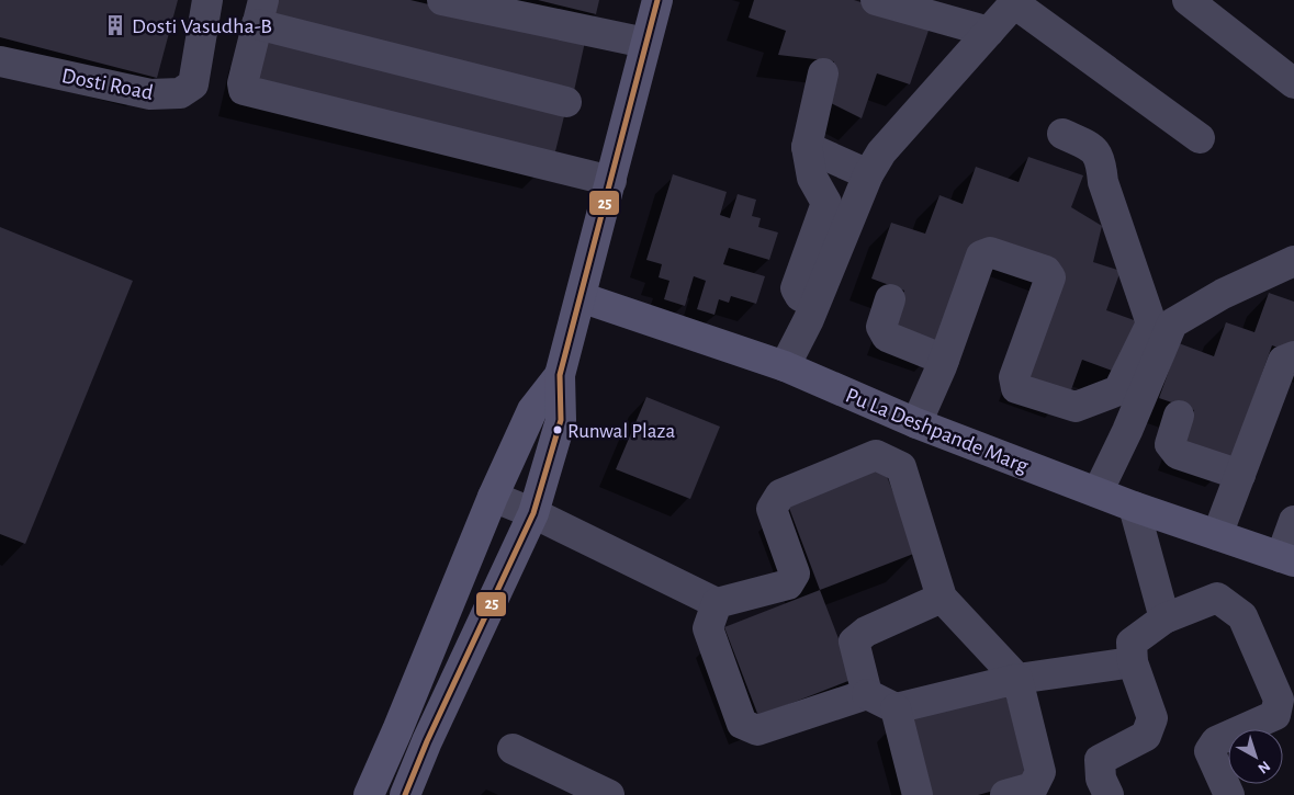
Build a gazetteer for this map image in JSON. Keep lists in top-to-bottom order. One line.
{"streets":{"street":["Dosti Road","Pu La Deshpande Marg"]},"places":{"building":["Dosti Vasudha-B"],"other":["Runwal Plaza"]},"lines":["transit line 25"],"north":"bottom right"}
